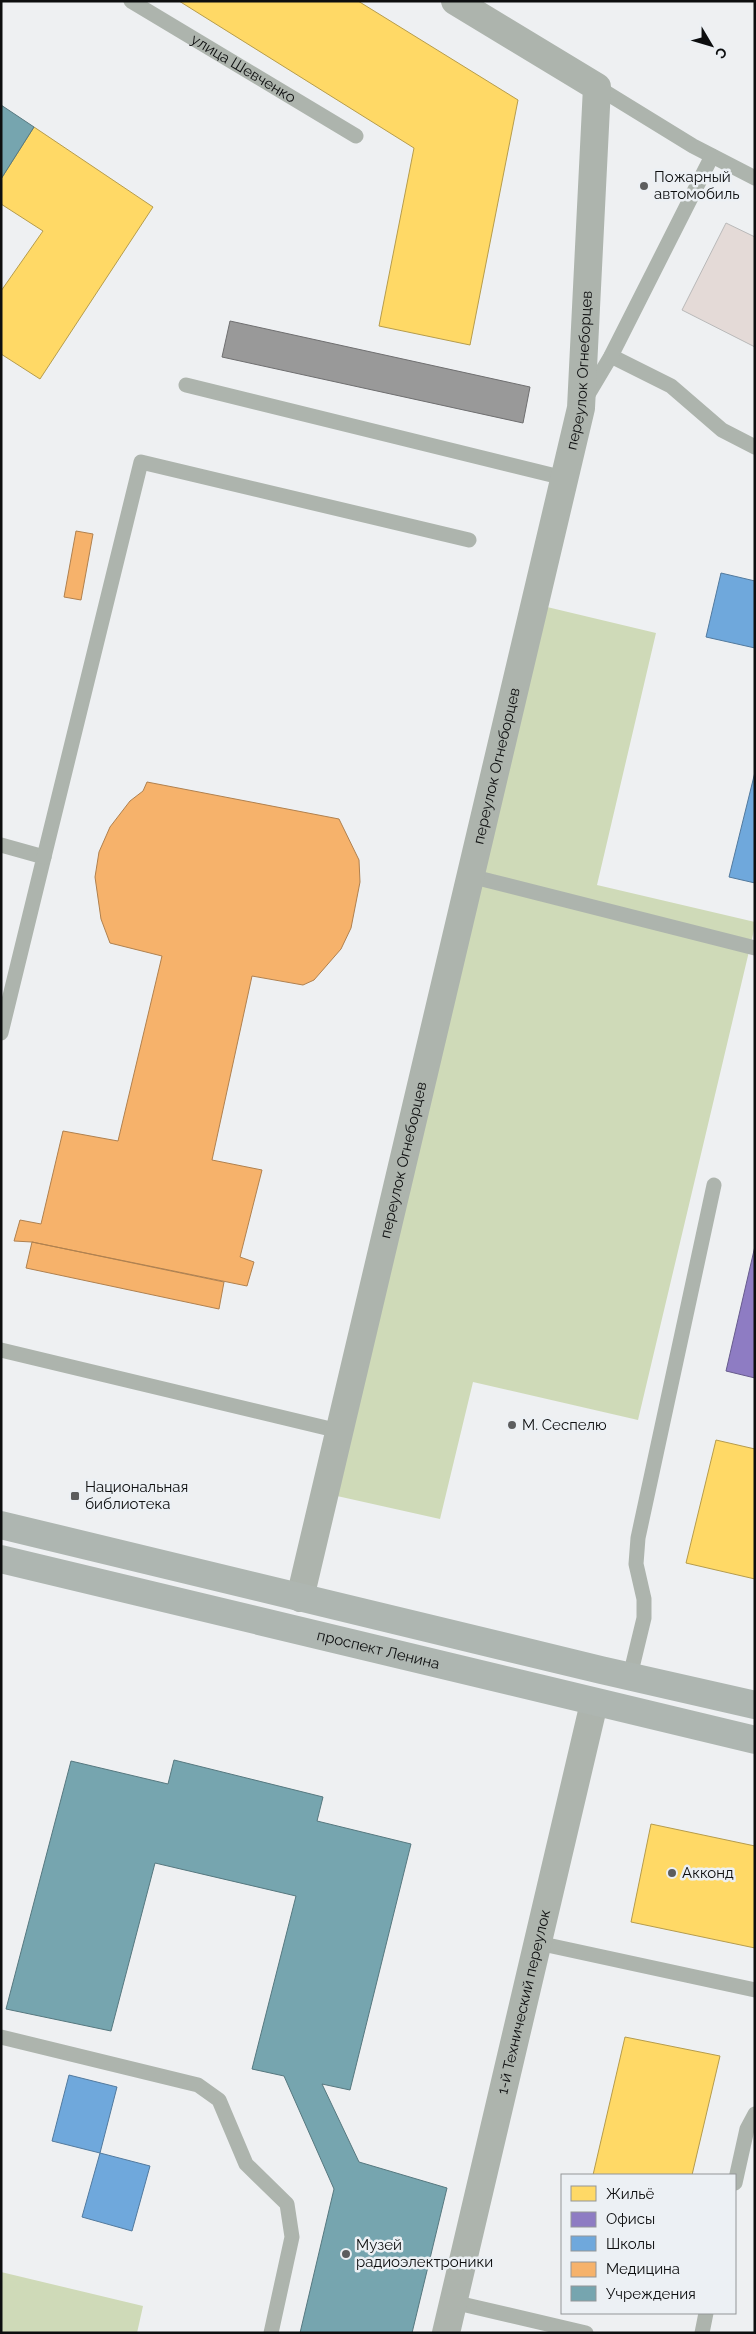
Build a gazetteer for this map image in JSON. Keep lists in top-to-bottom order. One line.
{"streets":{"main road":["проспект Ленина","1-й Технический переулок"],"street":["переулок Огнеборцев"],"lane":["улица Шевченко"]},"crossings":[["переулок Огнеборцев","проспект Ленина"],["проспект Ленина","1-й Технический переулок"]],"places":{"other":["Пожарный автомобиль","М. Сеспелю","Акконд","Музей радиоэлектроники"],"transit":["Национальная библиотека"]},"legend":["Жильё","Офисы","Школы","Медицина","Учреждения"],"north":"bottom right"}
